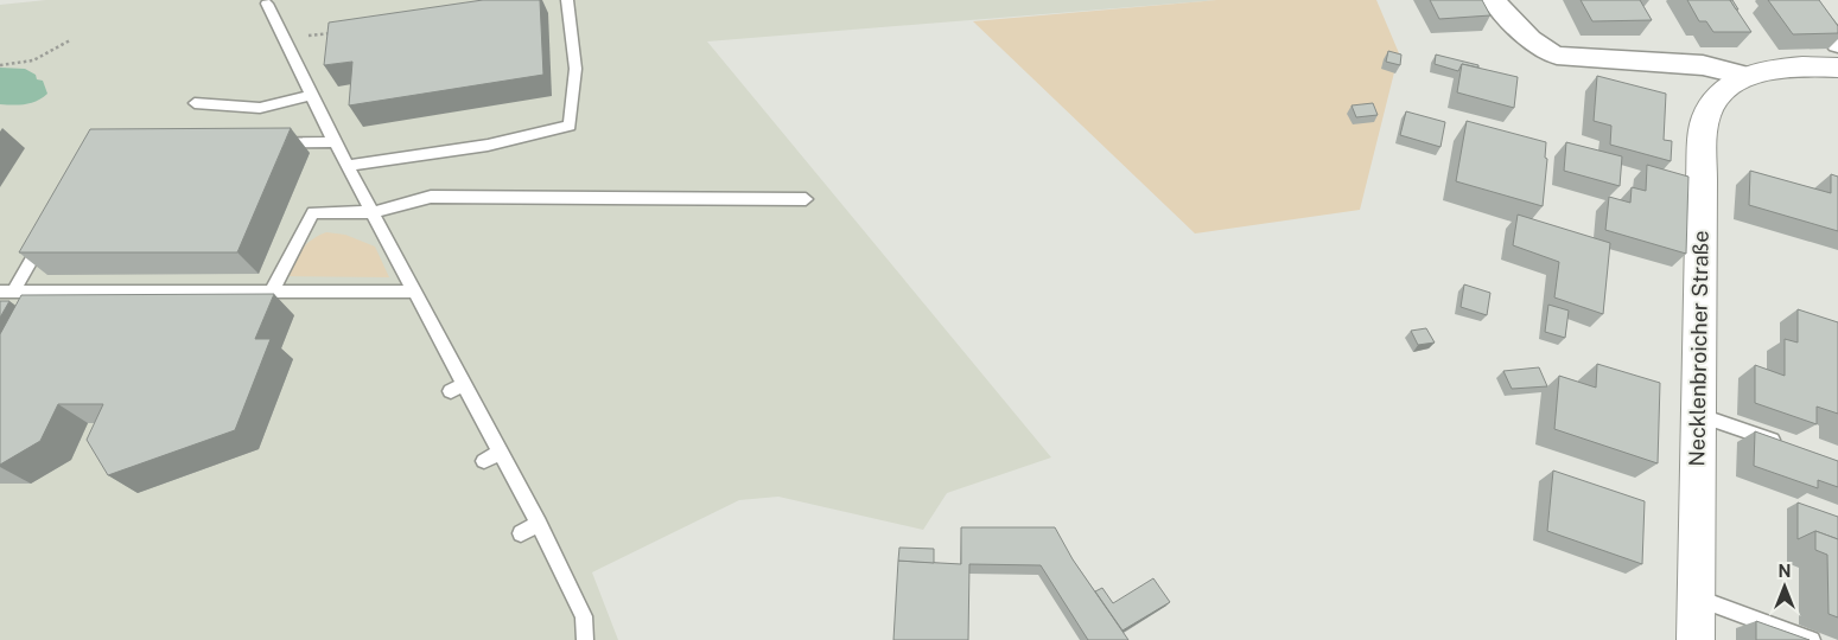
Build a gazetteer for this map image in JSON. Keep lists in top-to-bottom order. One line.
{"streets":{"main road":["Necklenbroicher Straße"]},"north":"top"}
